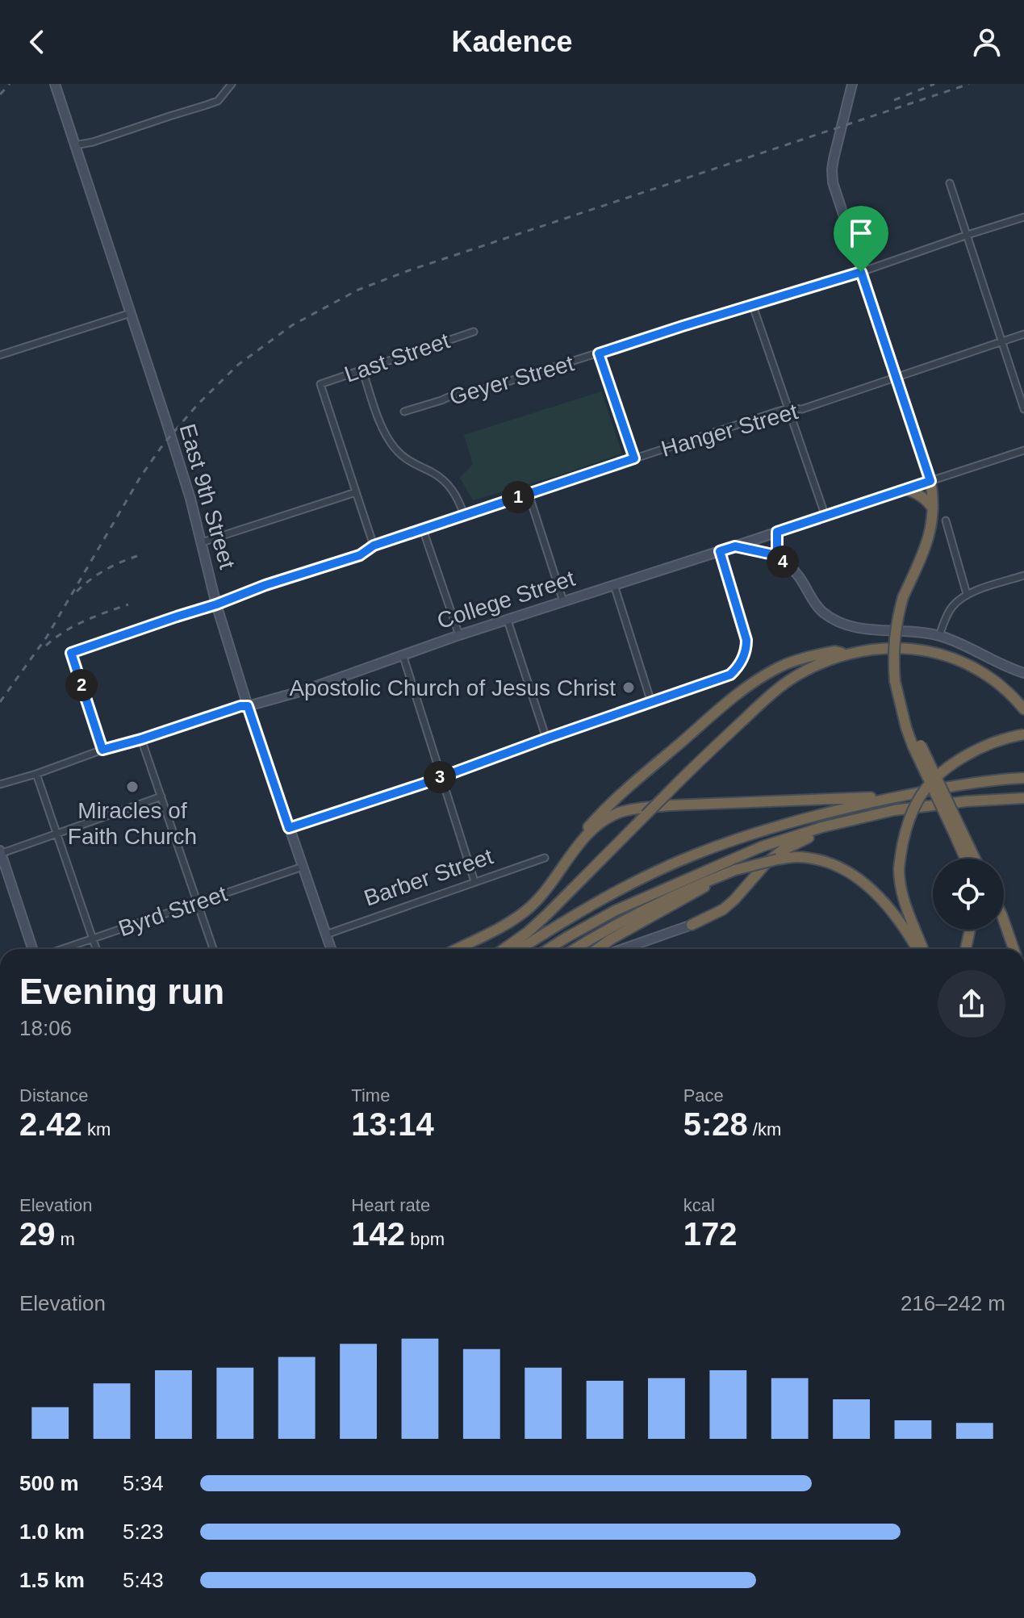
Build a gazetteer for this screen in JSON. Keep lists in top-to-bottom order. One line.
{"streets":{"main road":["East 9th Street","College Street"],"street":["Last Street","Geyer Street","Hanger Street","Barber Street","Byrd Street"]},"crossings":[["Hanger Street","East 9th Street"],["Hanger Street","College Street"],["East 9th Street","College Street"],["East 9th Street","Barber Street"],["East 9th Street","Byrd Street"]],"places":["Apostolic Church of Jesus Christ","Miracles of Faith Church"],"page":{"header":"Kadence","pins":["1","4","2","3"],"heading":["Evening run","18:06"],"stats":[["Distance","2.42 km"],["Time","13:14"],["Pace","5:28 /km"],["Elevation","29 m"],["Heart rate","142 bpm"],["kcal","172"]],"chart":["Elevation","216–242 m"],"list":[{"name":"500 m","note":"5:34"},{"name":"1.0 km","note":"5:23"},{"name":"1.5 km","note":"5:43"}]}}
